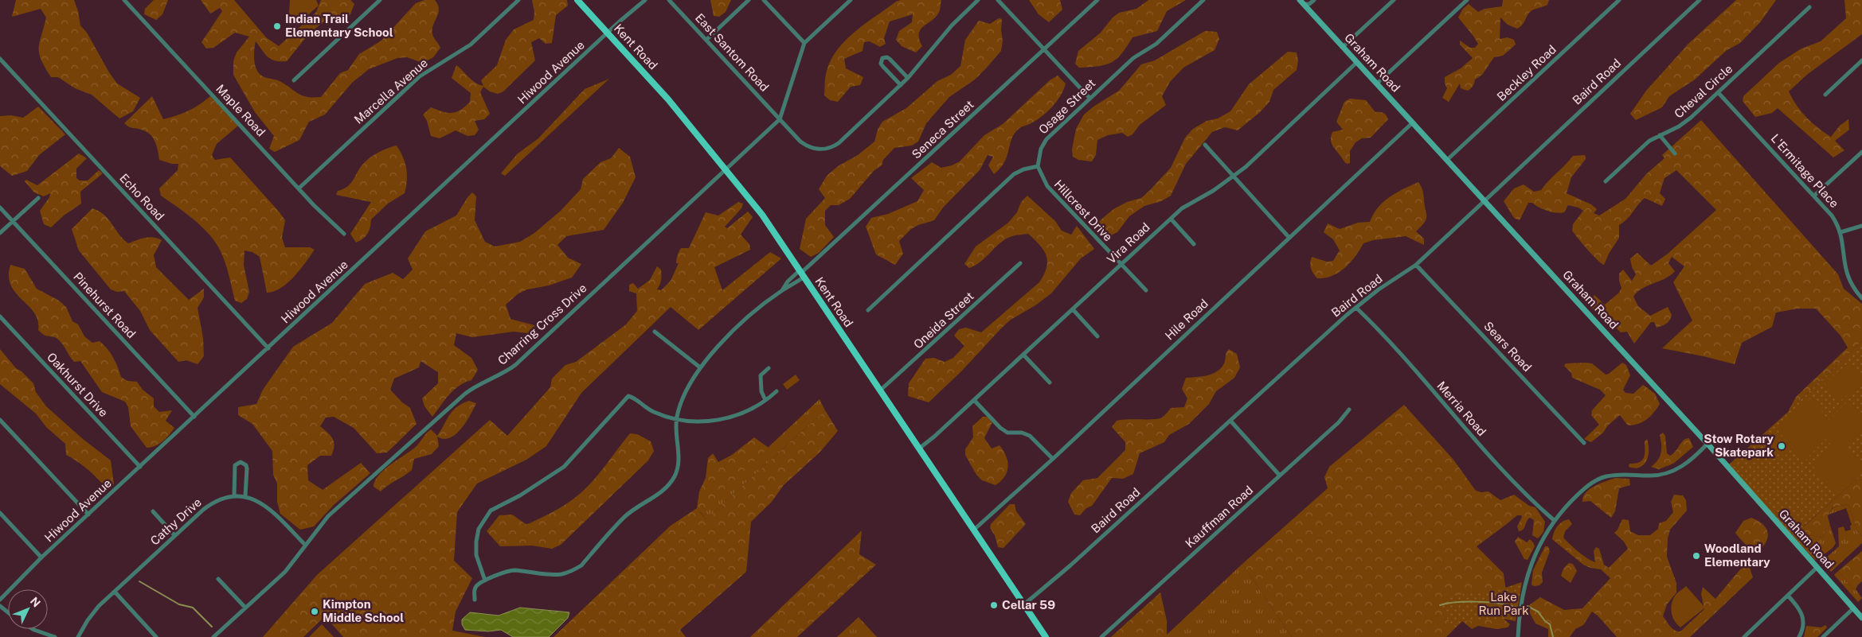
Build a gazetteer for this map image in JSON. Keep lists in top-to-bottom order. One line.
{"streets":{"main road":["Kent Road","Graham Road"],"street":["East Santom Road","Hiwood Avenue","Beckley Road","Baird Road","Marcella Avenue","Cheval Circle","Osage Street","Maple Road","Seneca Street","L'Ermitage Place","Echo Road","Hillcrest Drive","Vira Road","Pinehurst Road","Hile Road","Oneida Street","Charring Cross Drive","Sears Road","Oakhurst Drive","Merria Road","Kauffman Road","Cathy Drive"]},"crossings":[["Kent Road","Hiwood Avenue"],["Kent Road","Baird Road"],["Kent Road","Seneca Street"],["Kent Road","Vira Road"],["Kent Road","Hile Road"],["Kent Road","Oneida Street"],["Kent Road","Charring Cross Drive"],["East Santom Road","Charring Cross Drive"],["Graham Road","Beckley Road"],["Graham Road","Baird Road"],["Graham Road","Vira Road"],["Graham Road","Hile Road"],["Hiwood Avenue","Echo Road"],["Hiwood Avenue","Pinehurst Road"],["Hiwood Avenue","Oakhurst Drive"],["Baird Road","Sears Road"],["Baird Road","Merria Road"],["Marcella Avenue","Maple Road"],["Cheval Circle","L'Ermitage Place"],["Osage Street","Hillcrest Drive"],["Hillcrest Drive","Vira Road"],["Charring Cross Drive","Cathy Drive"]],"parks":["Lake Run Park"],"places":["Indian Trail Elementary School","Stow Rotary Skatepark","Woodland Elementary","Cellar 59","Kimpton Middle School"],"north":"top right"}
